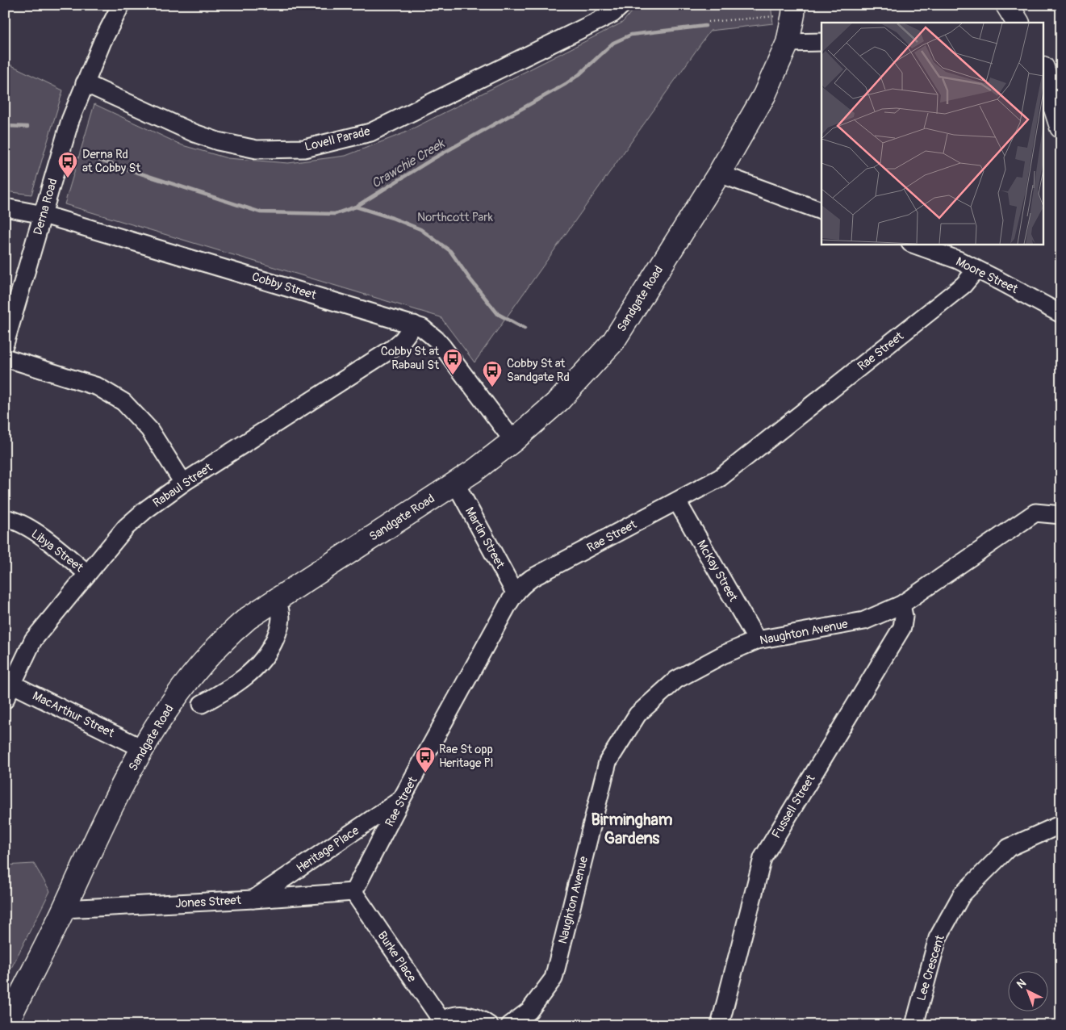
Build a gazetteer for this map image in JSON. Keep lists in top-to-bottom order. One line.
{"streets":{"main road":["Sandgate Road"],"street":["Lovell Parade","Derna Road","Moore Street","Cobby Street","Rae Street","Rabaul Street","Martin Street","Libya Street","McKay Street","Naughton Avenue","MacArthur Street","Fussell Street","Heritage Place","Jones Street","Burke Place","Lee Crescent"]},"crossings":[["Lovell Parade","Derna Road"],["Derna Road","Cobby Street"],["Moore Street","Rae Street"],["Cobby Street","Sandgate Road"],["Cobby Street","Rabaul Street"],["Sandgate Road","Martin Street"],["Sandgate Road","MacArthur Street"],["Sandgate Road","Jones Street"],["Rae Street","Martin Street"],["Rae Street","McKay Street"],["Rae Street","Heritage Place"],["Rae Street","Jones Street"],["Rae Street","Burke Place"],["Rabaul Street","Libya Street"],["Rabaul Street","MacArthur Street"],["McKay Street","Naughton Avenue"],["Naughton Avenue","Fussell Street"],["Heritage Place","Jones Street"],["Jones Street","Burke Place"]],"districts":["Birmingham Gardens"],"water":["Crawchie Creek"],"parks":["Northcott Park"],"places":{"bus stop":["Derna Rd at Cobby St","Cobby St at Rabaul St","Cobby St at Sandgate Rd","Rae St opp Heritage Pl"]},"north":"top left"}
